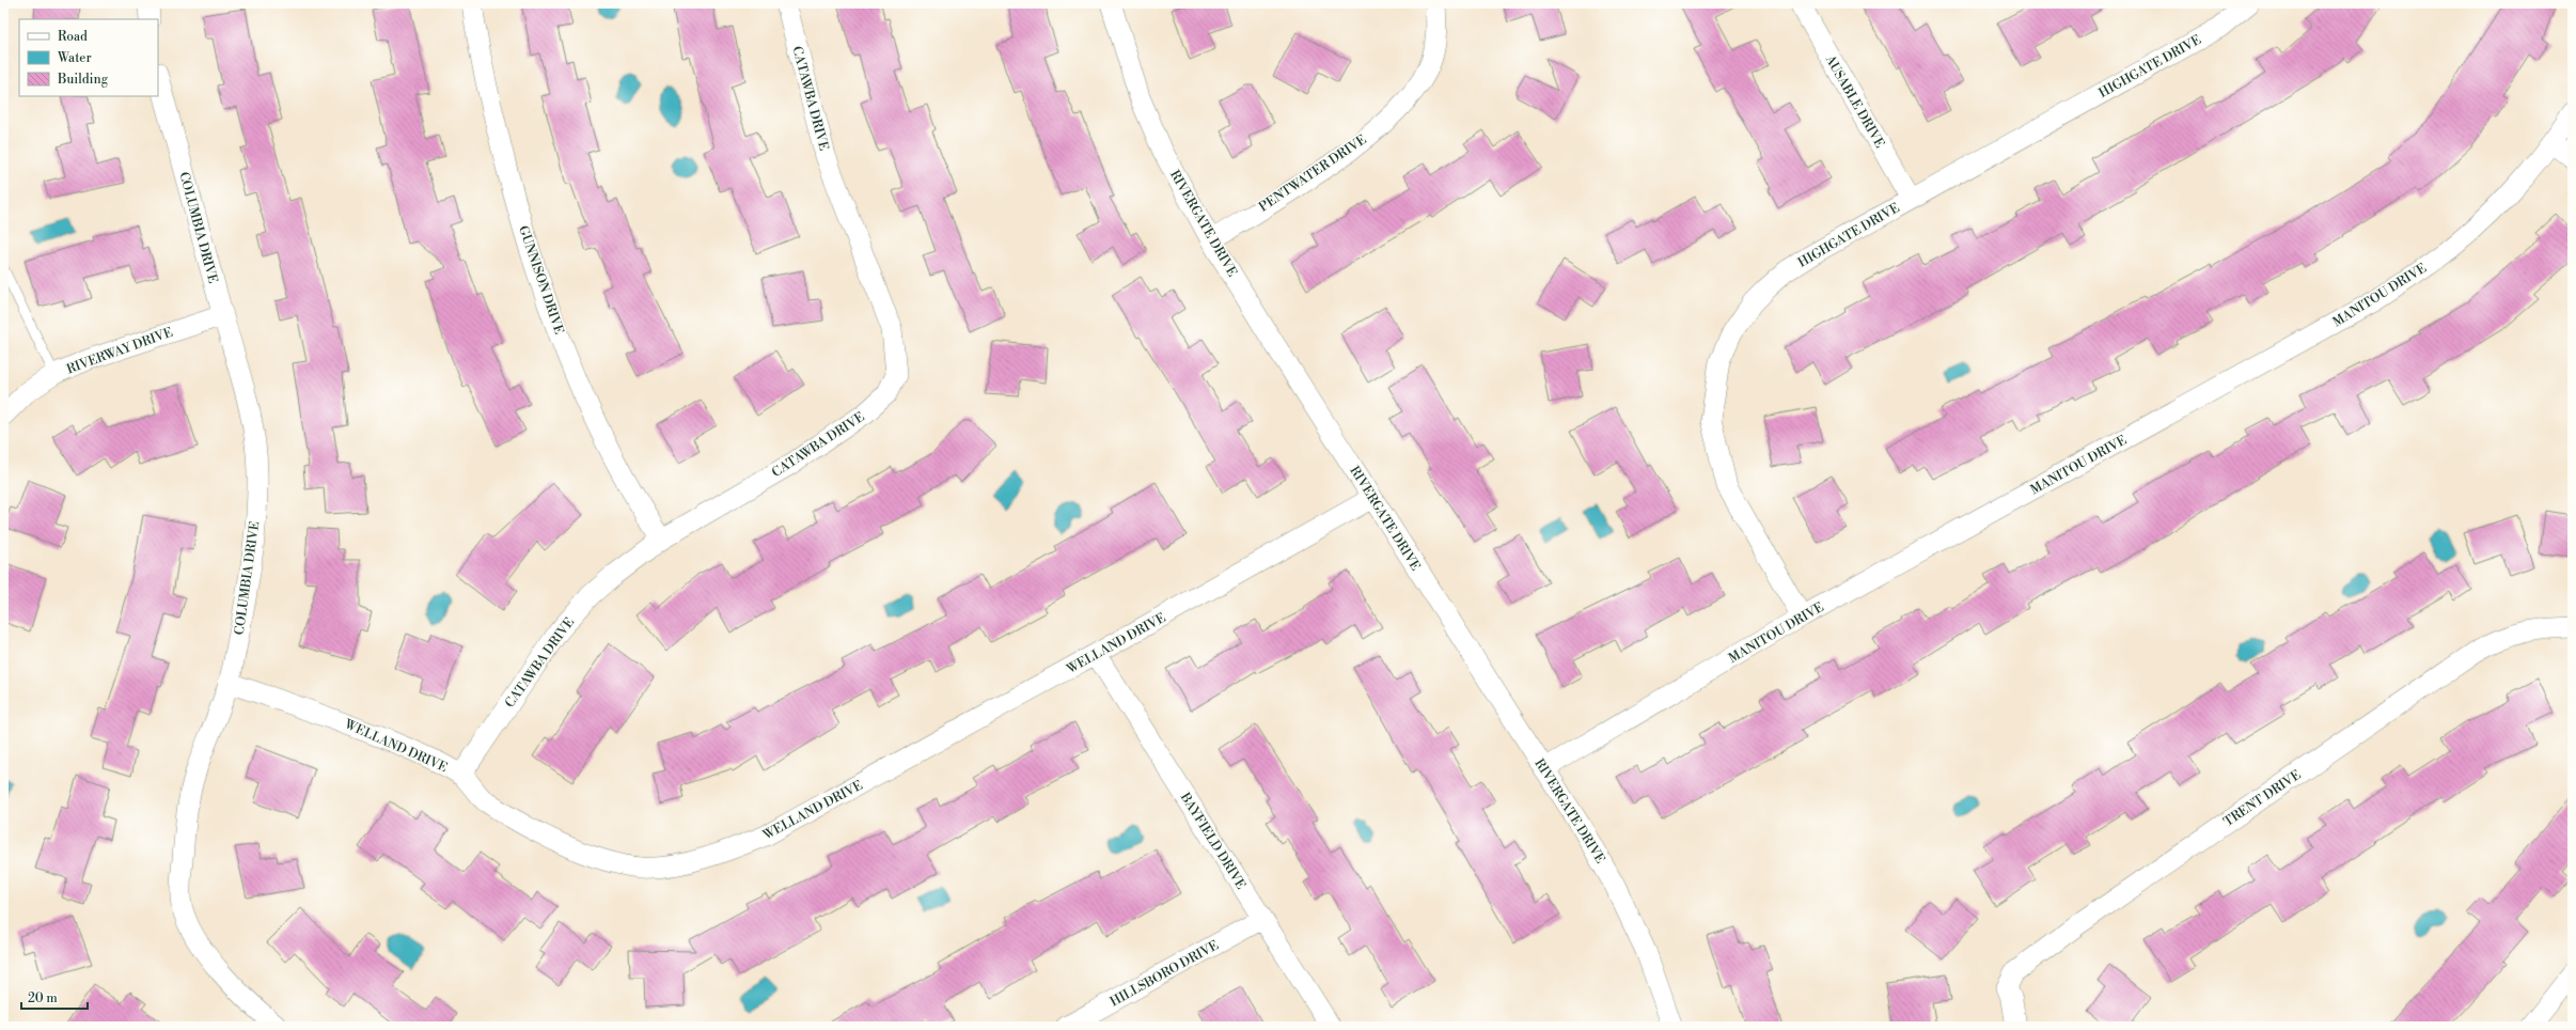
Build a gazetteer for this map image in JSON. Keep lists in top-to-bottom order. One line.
{"streets":{"street":["HIGHGATE DRIVE","CATAWBA DRIVE","AUSABLE DRIVE","PENTWATER DRIVE","RIVERGATE DRIVE","COLUMBIA DRIVE","GUNNISON DRIVE","MANITOU DRIVE","RIVERWAY DRIVE","WELLAND DRIVE","TRENT DRIVE","BAYFIELD DRIVE","HILLSBORO DRIVE"]},"crossings":[["HIGHGATE DRIVE","AUSABLE DRIVE"],["HIGHGATE DRIVE","MANITOU DRIVE"],["CATAWBA DRIVE","GUNNISON DRIVE"],["CATAWBA DRIVE","WELLAND DRIVE"],["PENTWATER DRIVE","RIVERGATE DRIVE"],["RIVERGATE DRIVE","MANITOU DRIVE"],["RIVERGATE DRIVE","WELLAND DRIVE"],["COLUMBIA DRIVE","RIVERWAY DRIVE"],["COLUMBIA DRIVE","WELLAND DRIVE"],["WELLAND DRIVE","BAYFIELD DRIVE"],["BAYFIELD DRIVE","HILLSBORO DRIVE"]],"legend":["Road","Water","Building"],"scale_bar":"20 m"}
